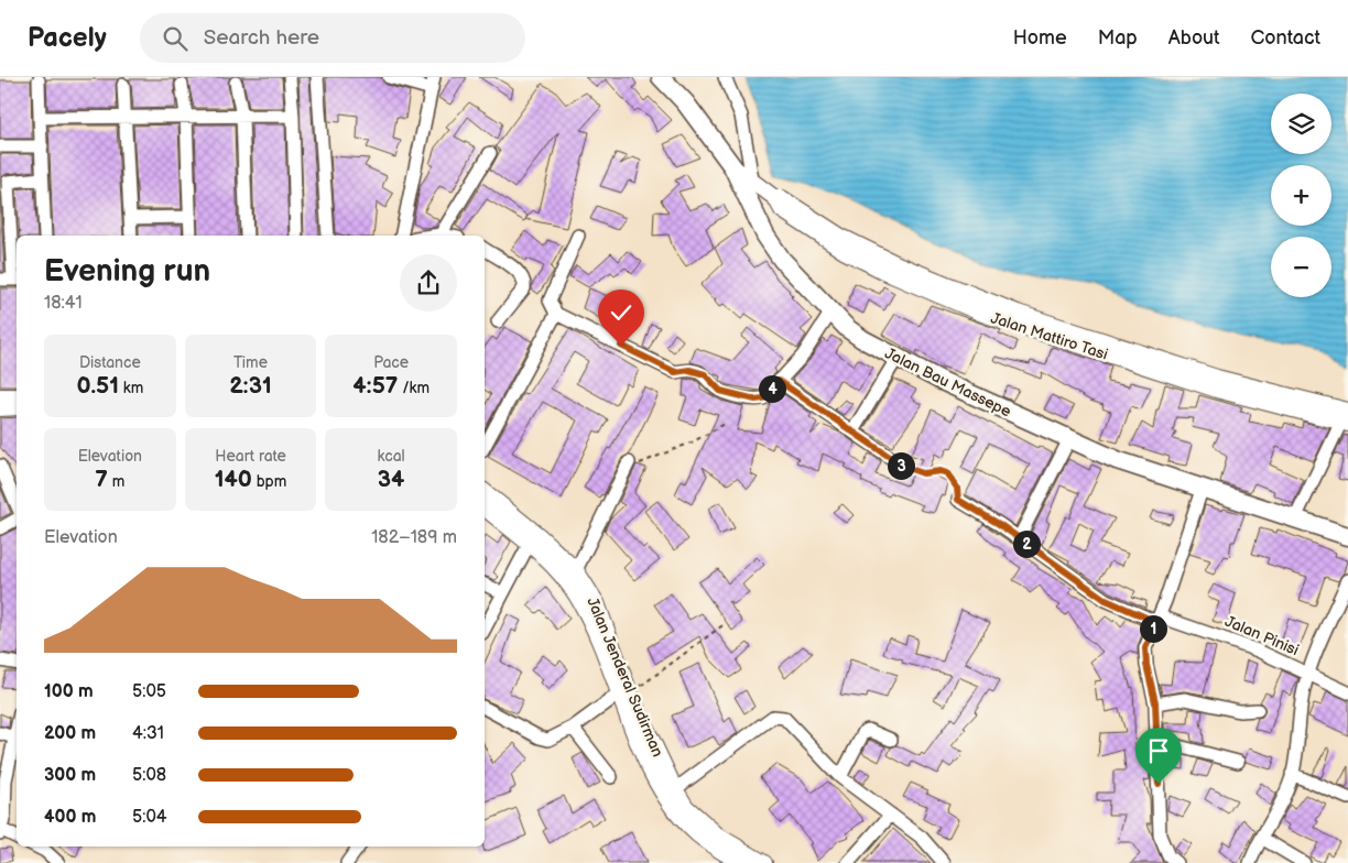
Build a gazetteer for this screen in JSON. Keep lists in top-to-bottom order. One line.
{"streets":{"highway":["Jalan Bau Massepe"],"main road":["Jalan Mattiro Tasi","Jalan Jenderal Sudirman"],"street":["Jalan Pinisi"]},"crossings":[["Jalan Mattiro Tasi","Jalan Bau Massepe"]],"page":{"header":"Pacely","search":"Search here","nav":["Home","Map","About","Contact"],"map_buttons":["+","−"],"heading":["Evening run","18:41"],"stats":[["Distance","0.51 km"],["Time","2:31"],["Pace","4:57 /km"],["Elevation","7 m"],["Heart rate","140 bpm"],["kcal","34"]],"pins":["4","3","2","1"],"chart":["Elevation","182–189 m"],"list":[{"name":"100 m","note":"5:05"},{"name":"200 m","note":"4:31"},{"name":"300 m","note":"5:08"},{"name":"400 m","note":"5:04"}]}}
